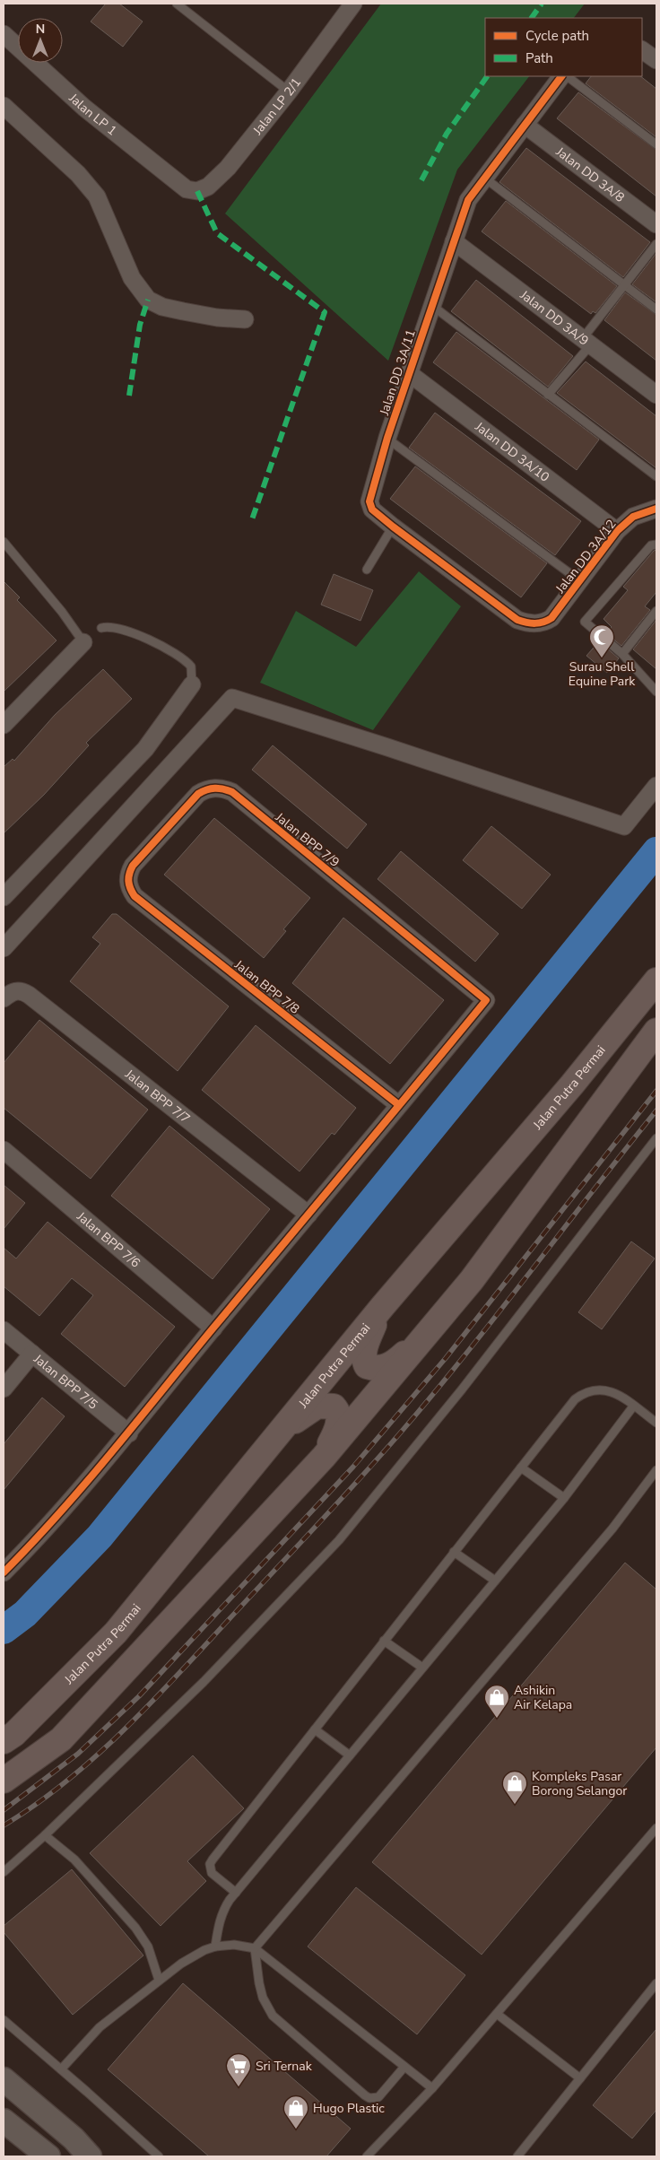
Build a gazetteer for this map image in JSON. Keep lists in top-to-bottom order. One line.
{"streets":{"main road":["Jalan Putra Permai"],"street":["Jalan LP 2/1","Jalan LP 1","Jalan DD 3A/8","Jalan DD 3A/9","Jalan DD 3A/11","Jalan DD 3A/10","Jalan DD 3A/12","Jalan BPP 7/9","Jalan BPP 7/8","Jalan BPP 7/7","Jalan BPP 7/6","Jalan BPP 7/5"]},"crossings":[["Jalan LP 2/1","Jalan LP 1"],["Jalan DD 3A/8","Jalan DD 3A/11"],["Jalan DD 3A/9","Jalan DD 3A/11"],["Jalan DD 3A/11","Jalan DD 3A/10"],["Jalan DD 3A/11","Jalan DD 3A/12"],["Jalan DD 3A/10","Jalan DD 3A/12"],["Jalan BPP 7/9","Jalan BPP 7/8"]],"places":{"mosque":["Surau Shell Equine Park"],"shop":["Ashikin Air Kelapa","Kompleks Pasar Borong Selangor","Hugo Plastic"],"supermarket":["Sri Ternak"]},"legend":["Cycle path","Path"],"north":"top"}
